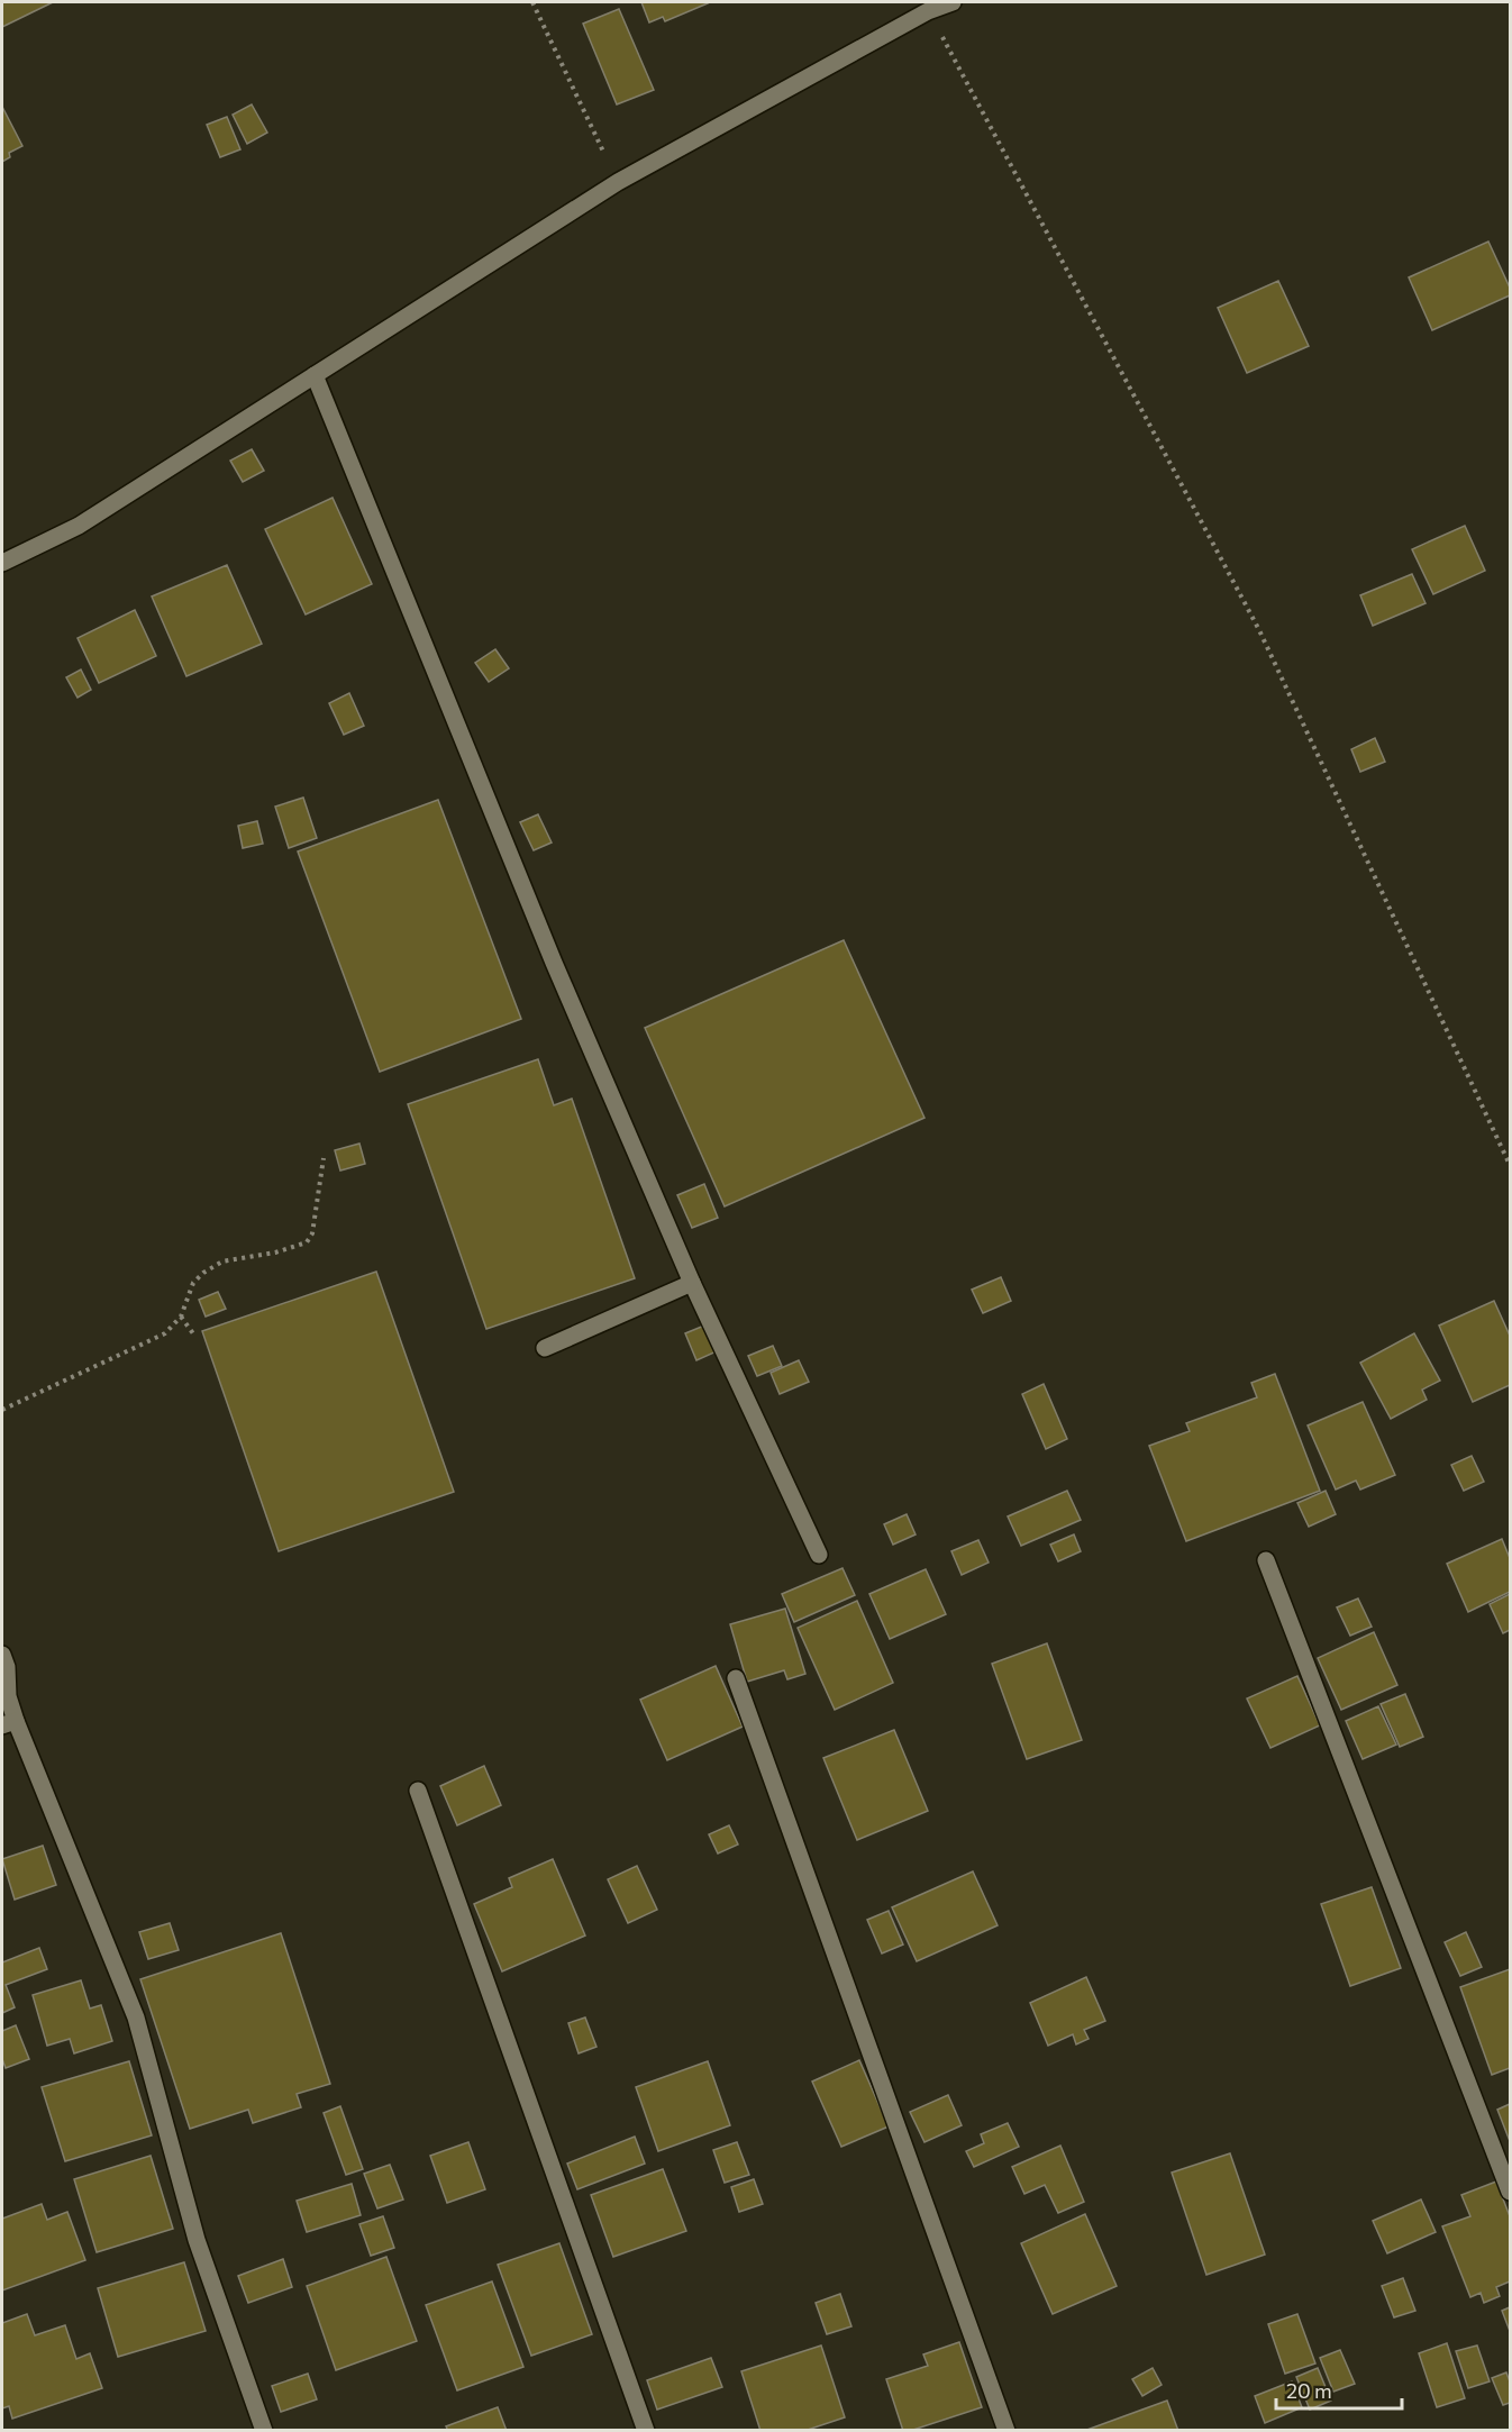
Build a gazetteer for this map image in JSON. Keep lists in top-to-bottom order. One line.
{"scale_bar":"20 m"}
